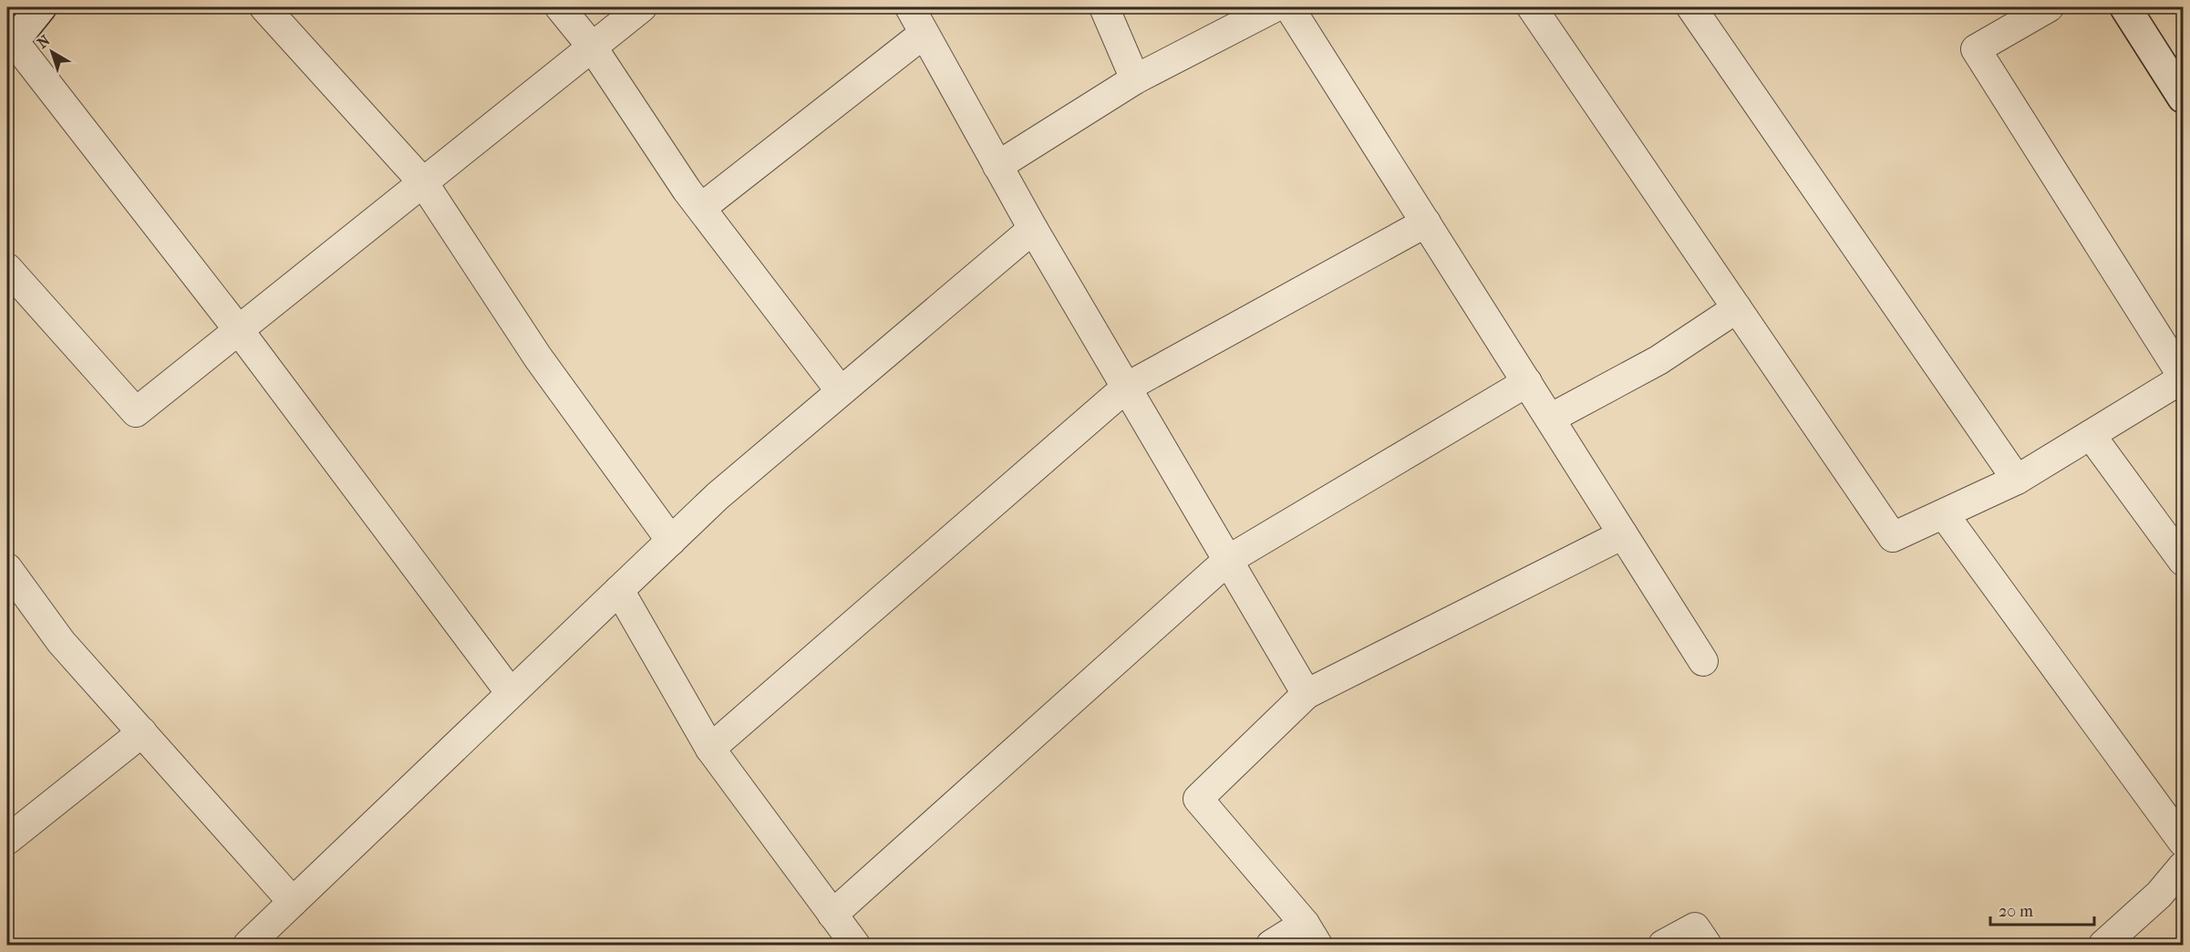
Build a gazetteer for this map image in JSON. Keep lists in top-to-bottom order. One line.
{"scale_bar":"20 m","north":"top left"}
